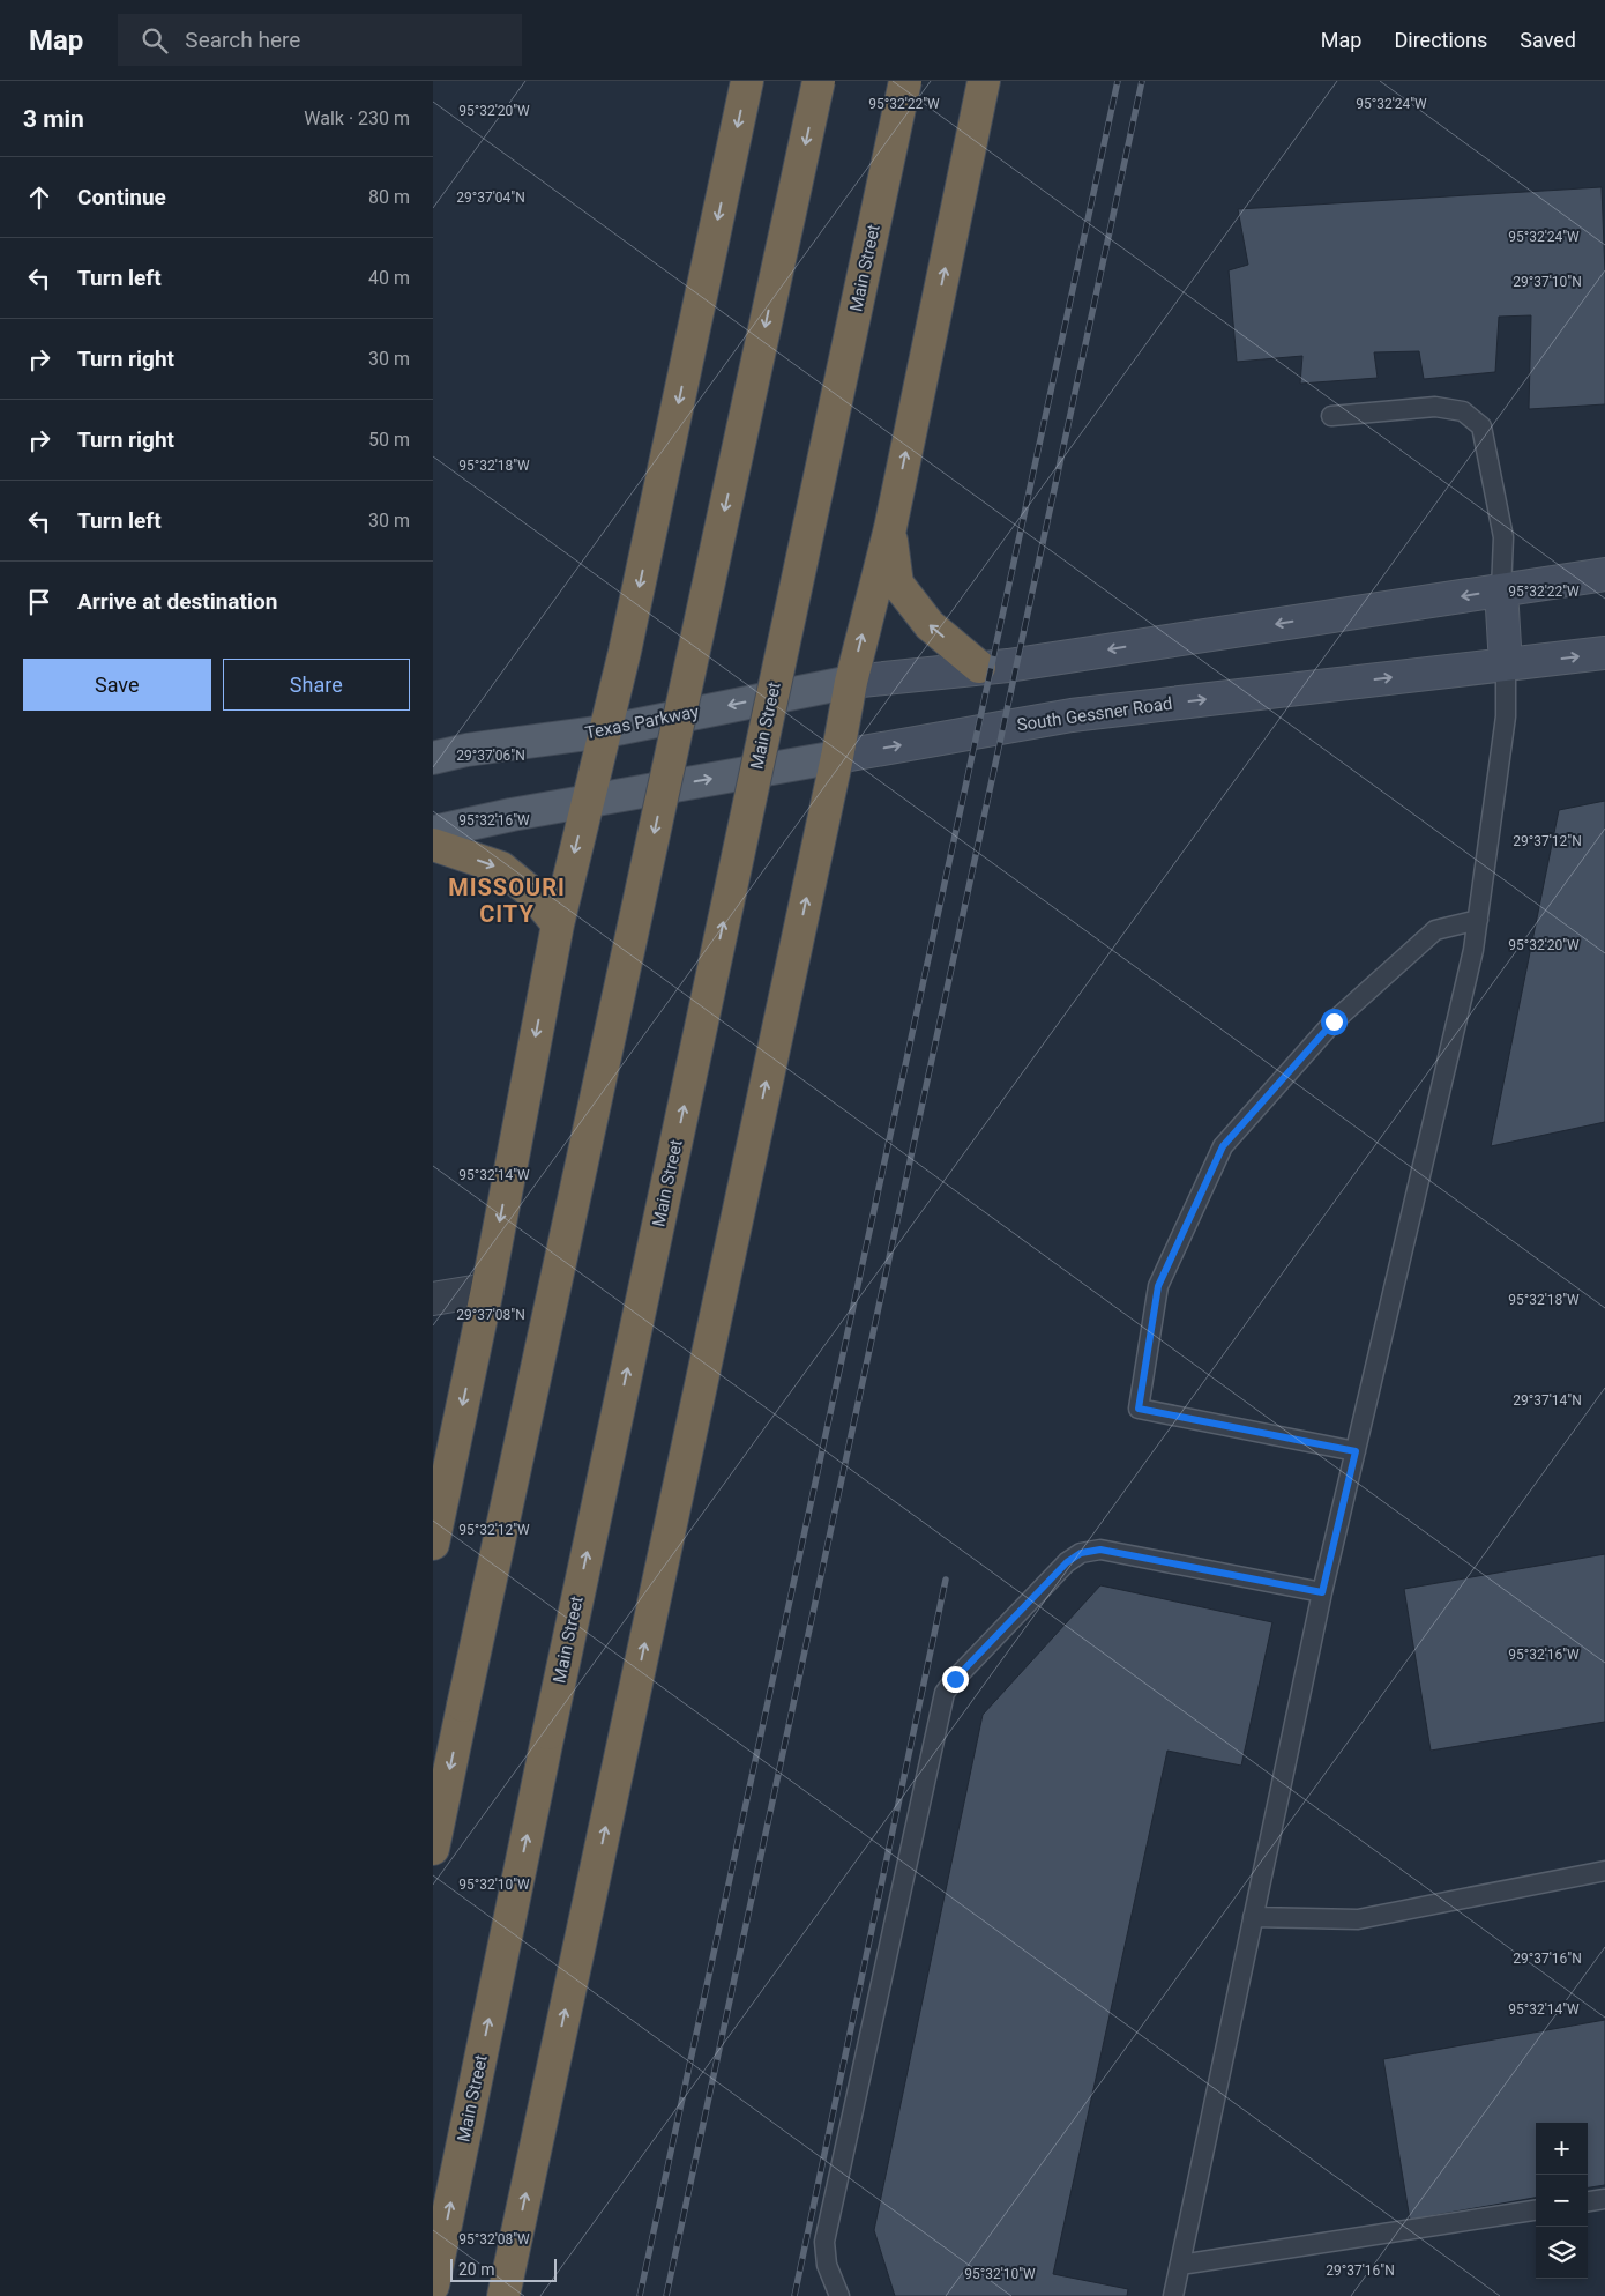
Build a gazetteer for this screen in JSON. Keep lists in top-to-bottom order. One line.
{"streets":{"highway":["Main Street"],"main road":["South Gessner Road","Texas Parkway"]},"one_way":["Texas Parkway"],"districts":["MISSOURI CITY"],"scale_bar":"20 m","page":{"header":"Map","search":"Search here","nav":["Map","Directions","Saved"],"heading":["3 min","Walk · 230 m"],"list":[["Continue","80 m"],["Turn left","40 m"],["Turn right","30 m"],["Turn right","50 m"],["Turn left","30 m"],"Arrive at destination"],"buttons":["Save","Share"],"map_buttons":["+","−"],"scale":"20 m"},"coordinates":["95°32'24\"W","95°32'22\"W","95°32'20\"W","29°37'04\"N","29°37'10\"N","95°32'18\"W","29°37'06\"N","95°32'16\"W","29°37'12\"N","95°32'14\"W","29°37'08\"N","29°37'14\"N","95°32'12\"W","95°32'10\"W","29°37'16\"N","95°32'08\"W"]}
